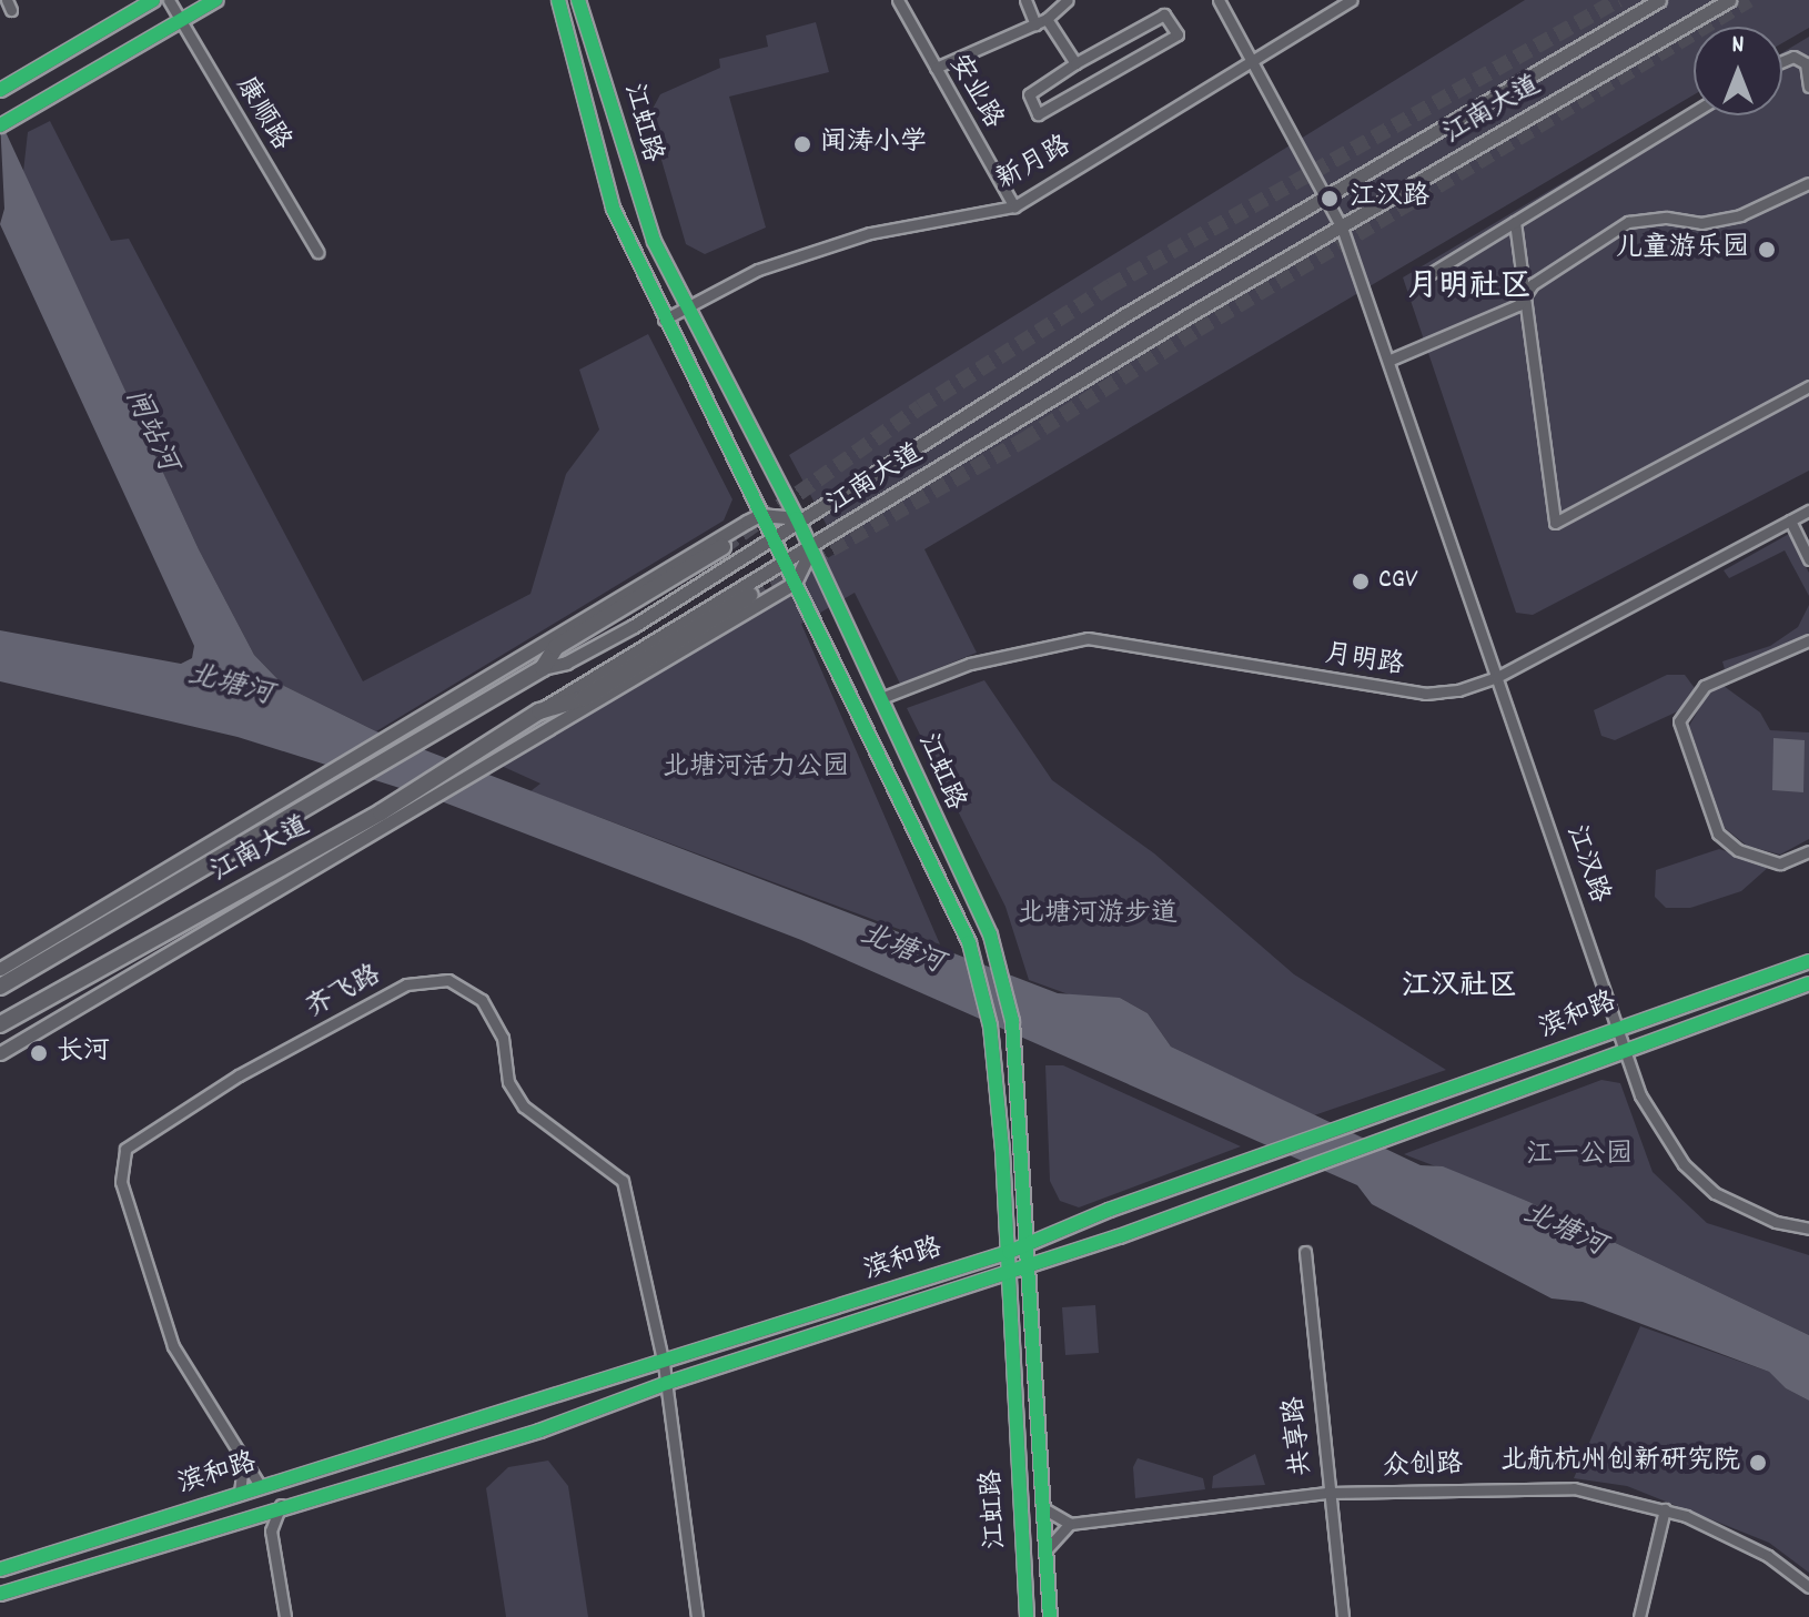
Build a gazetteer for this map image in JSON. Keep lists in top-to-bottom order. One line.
{"streets":{"highway":["江南大道"],"main road":["江虹路","滨和路"],"street":["安业路","康顺路","新月路","月明路","江汉路","齐飞路","共享路","众创路"]},"crossings":[["安业路","新月路"],["江南大道","江虹路"],["江南大道","江汉路"],["江虹路","新月路"],["江虹路","月明路"],["江虹路","滨和路"],["新月路","江汉路"],["月明路","江汉路"],["江汉路","滨和路"],["齐飞路","滨和路"],["共享路","众创路"]],"districts":["月明社区","江汉社区"],"water":["闸站河","北塘河"],"parks":["北塘河活力公园","北塘河游步道","江一公园"],"places":["闻涛小学","江汉路","儿童游乐园","CGV","长河","北航杭州创新研究院"],"north":"top"}
